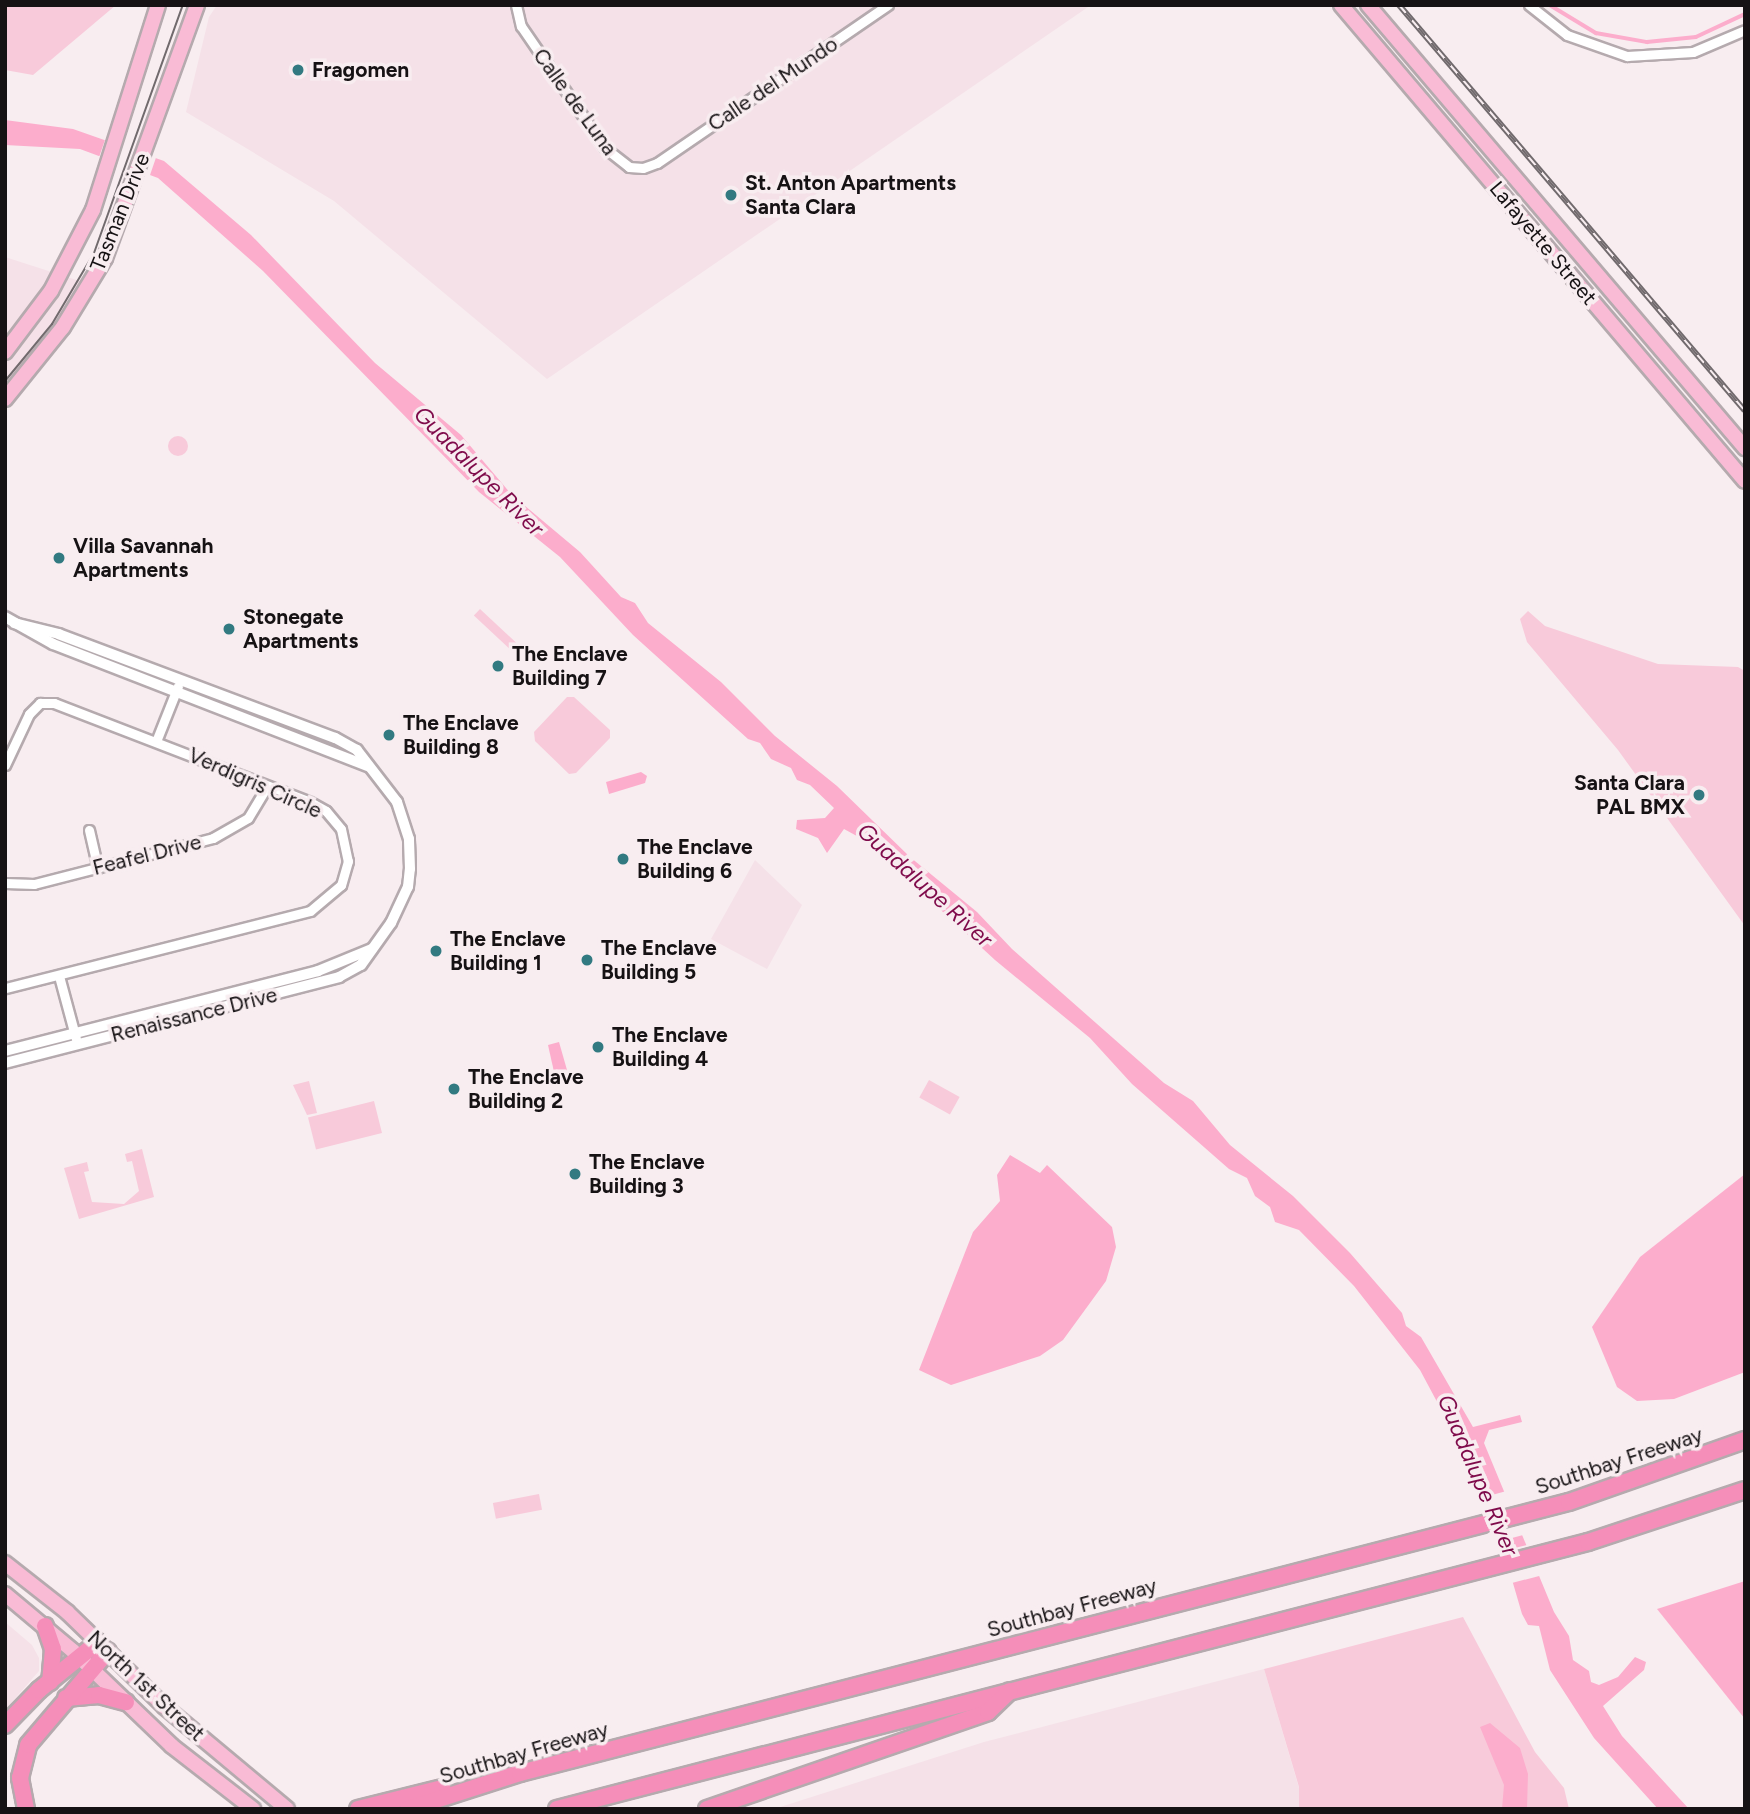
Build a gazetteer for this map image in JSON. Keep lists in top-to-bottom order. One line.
{"streets":{"highway":["Southbay Freeway"],"main road":["Tasman Drive","Lafayette Street","North 1st Street"],"street":["Calle del Mundo","Calle de Luna","Verdigris Circle","Feafel Drive","Renaissance Drive"]},"crossings":[["Calle del Mundo","Calle de Luna"],["Verdigris Circle","Feafel Drive"]],"water":["Guadalupe River"],"places":["Fragomen","St. Anton Apartments Santa Clara","Villa Savannah Apartments","Stonegate Apartments","The Enclave Building 7","The Enclave Building 8","Santa Clara PAL BMX","The Enclave Building 6","The Enclave Building 1","The Enclave Building 5","The Enclave Building 4","The Enclave Building 2","The Enclave Building 3"]}
